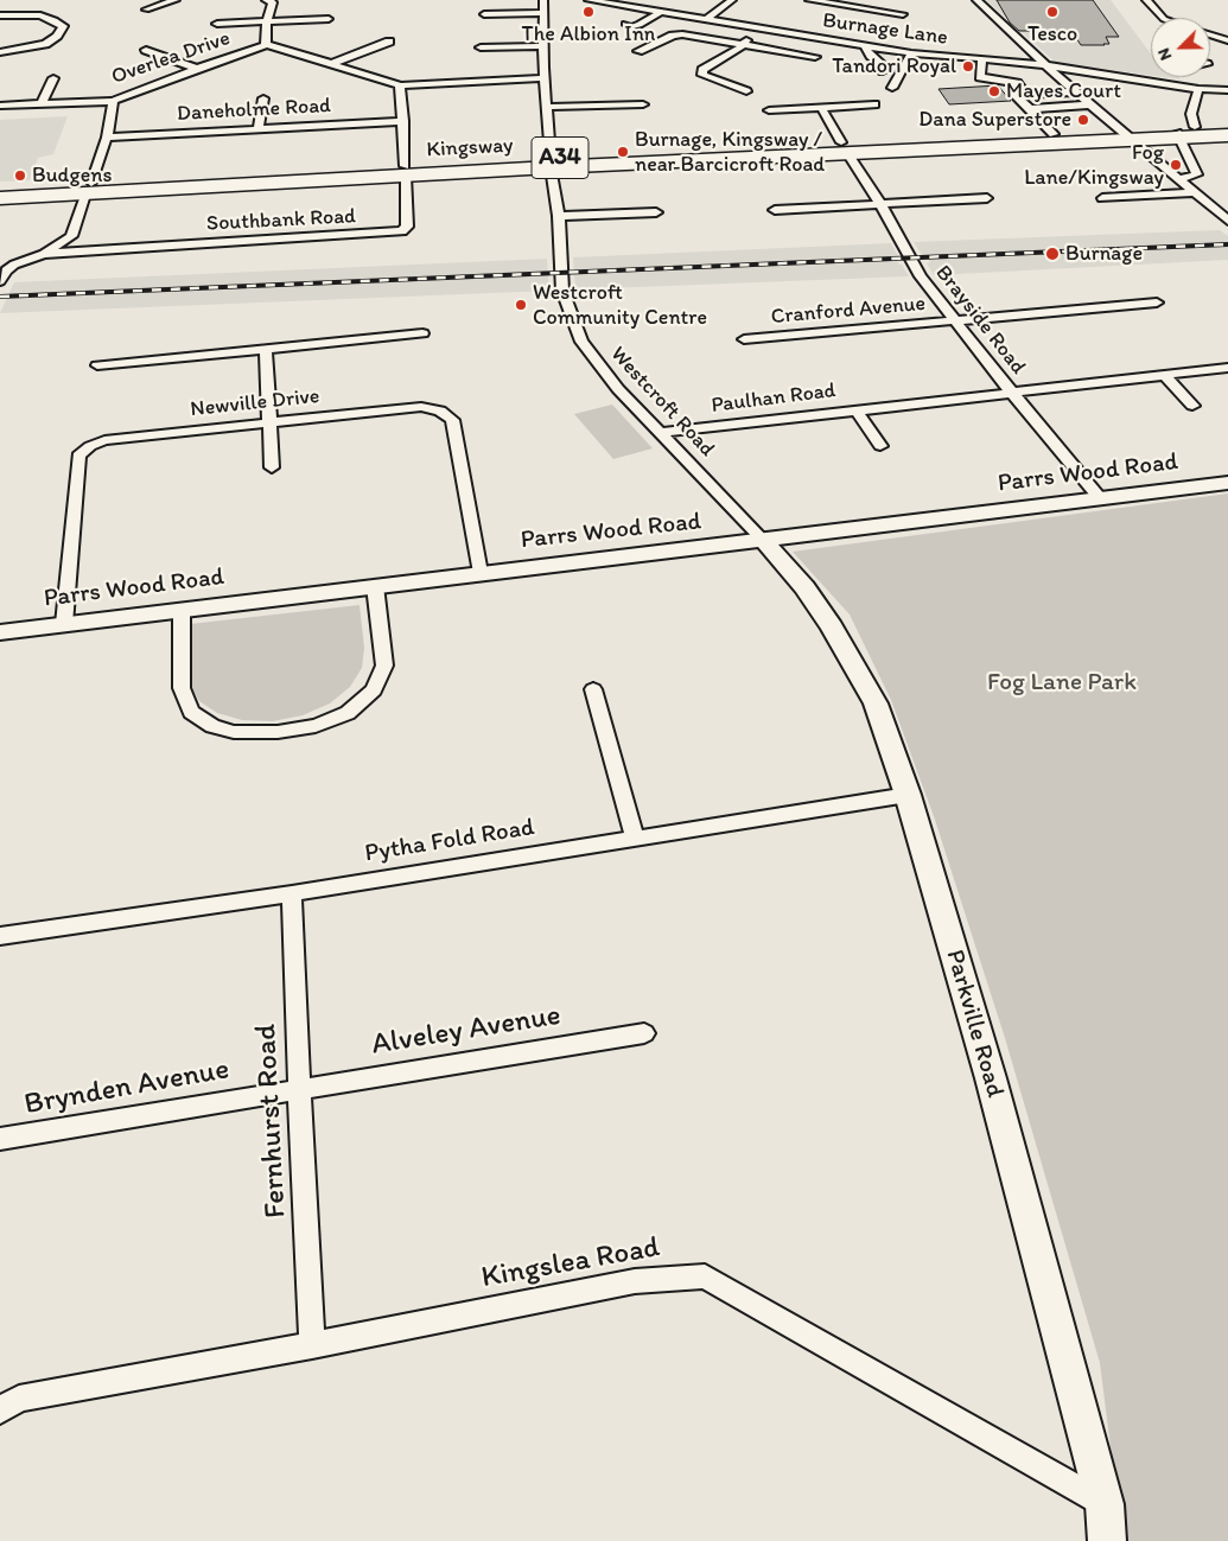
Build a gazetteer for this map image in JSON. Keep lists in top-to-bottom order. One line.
{"streets":{"highway":["Kingsway","A34"],"street":["Burnage Lane","Overlea Drive","Daneholme Road","Southbank Road","Cranford Avenue","Brayside Road","Paulhan Road","Westcroft Road","Newville Drive","Parrs Wood Road","Pytha Fold Road","Parkville Road","Alveley Avenue","Brynden Avenue","Fernhurst Road","Kingslea Road"]},"crossings":[["Kingsway","Southbank Road"],["Kingsway","Brayside Road"],["Kingsway","Westcroft Road"],["Cranford Avenue","Brayside Road"],["Brayside Road","Paulhan Road"],["Brayside Road","Parrs Wood Road"],["Paulhan Road","Westcroft Road"],["Westcroft Road","Parrs Wood Road"],["Westcroft Road","Parkville Road"],["Newville Drive","Parrs Wood Road"],["Parrs Wood Road","Parkville Road"],["Pytha Fold Road","Parkville Road"],["Pytha Fold Road","Fernhurst Road"],["Parkville Road","Kingslea Road"],["Alveley Avenue","Brynden Avenue"],["Alveley Avenue","Fernhurst Road"],["Brynden Avenue","Fernhurst Road"],["Fernhurst Road","Kingslea Road"]],"parks":["Fog Lane Park"],"places":["The Albion Inn","Tesco","Tandori Royal","Mayes Court","Dana Superstore","Burnage, Kingsway / near Barcicroft Road","Fog Lane/Kingsway","Budgens","Burnage","Westcroft Community Centre"],"north":"bottom left"}
